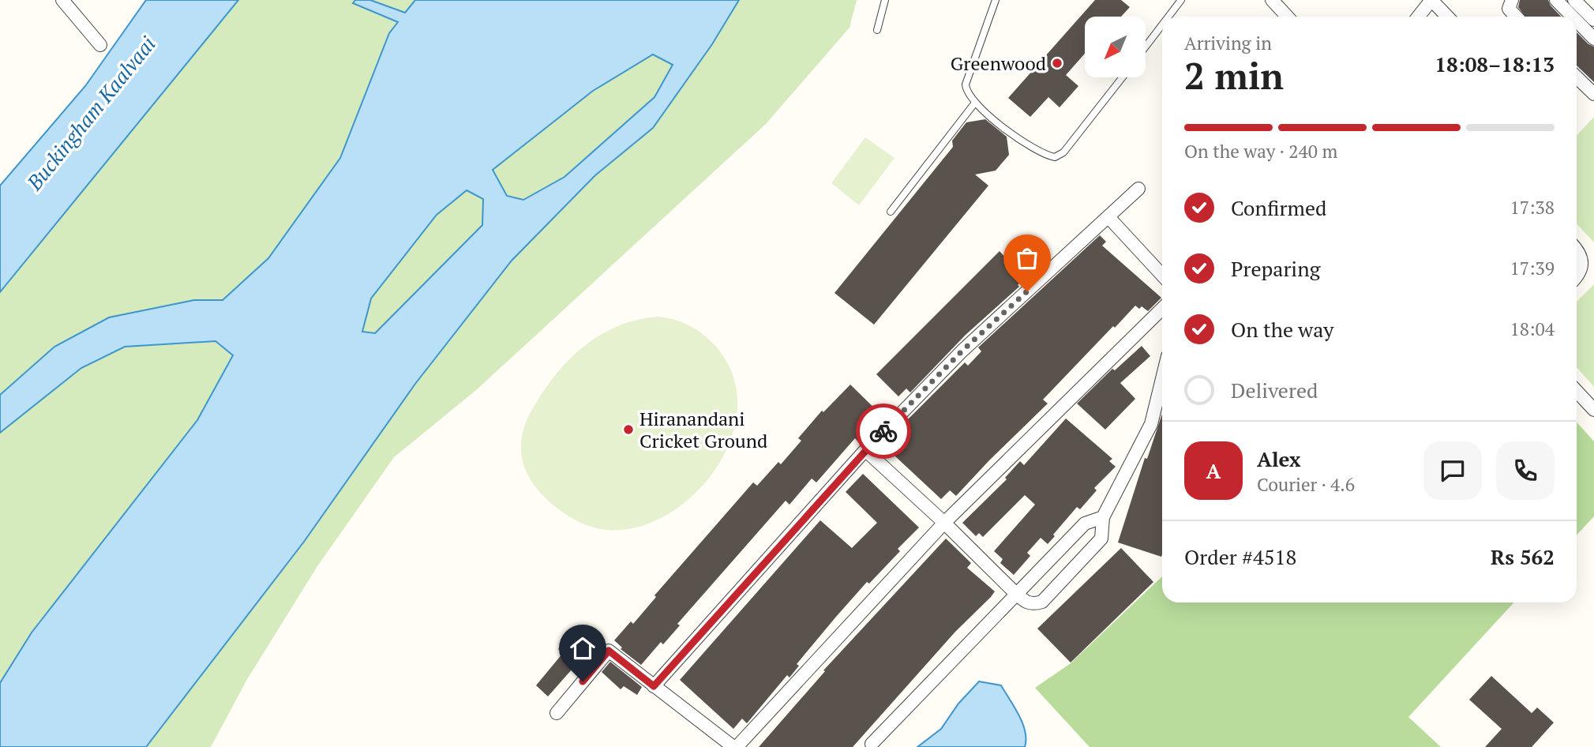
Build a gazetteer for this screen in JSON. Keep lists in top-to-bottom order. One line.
{"water":["Buckingham Kaalvaai"],"places":["Greenwood","Hiranandani Cricket Ground"],"north":"bottom left","page":{"heading":["2 min","Arriving in","18:08–18:13"],"panel":["Alex","Courier · 4.6","Order #4518","Rs 562"],"bar":"On the way · 240 m","list":[["Confirmed","17:38"],["Preparing","17:39"],["On the way","18:04"],"Delivered"],"round":"A"}}
